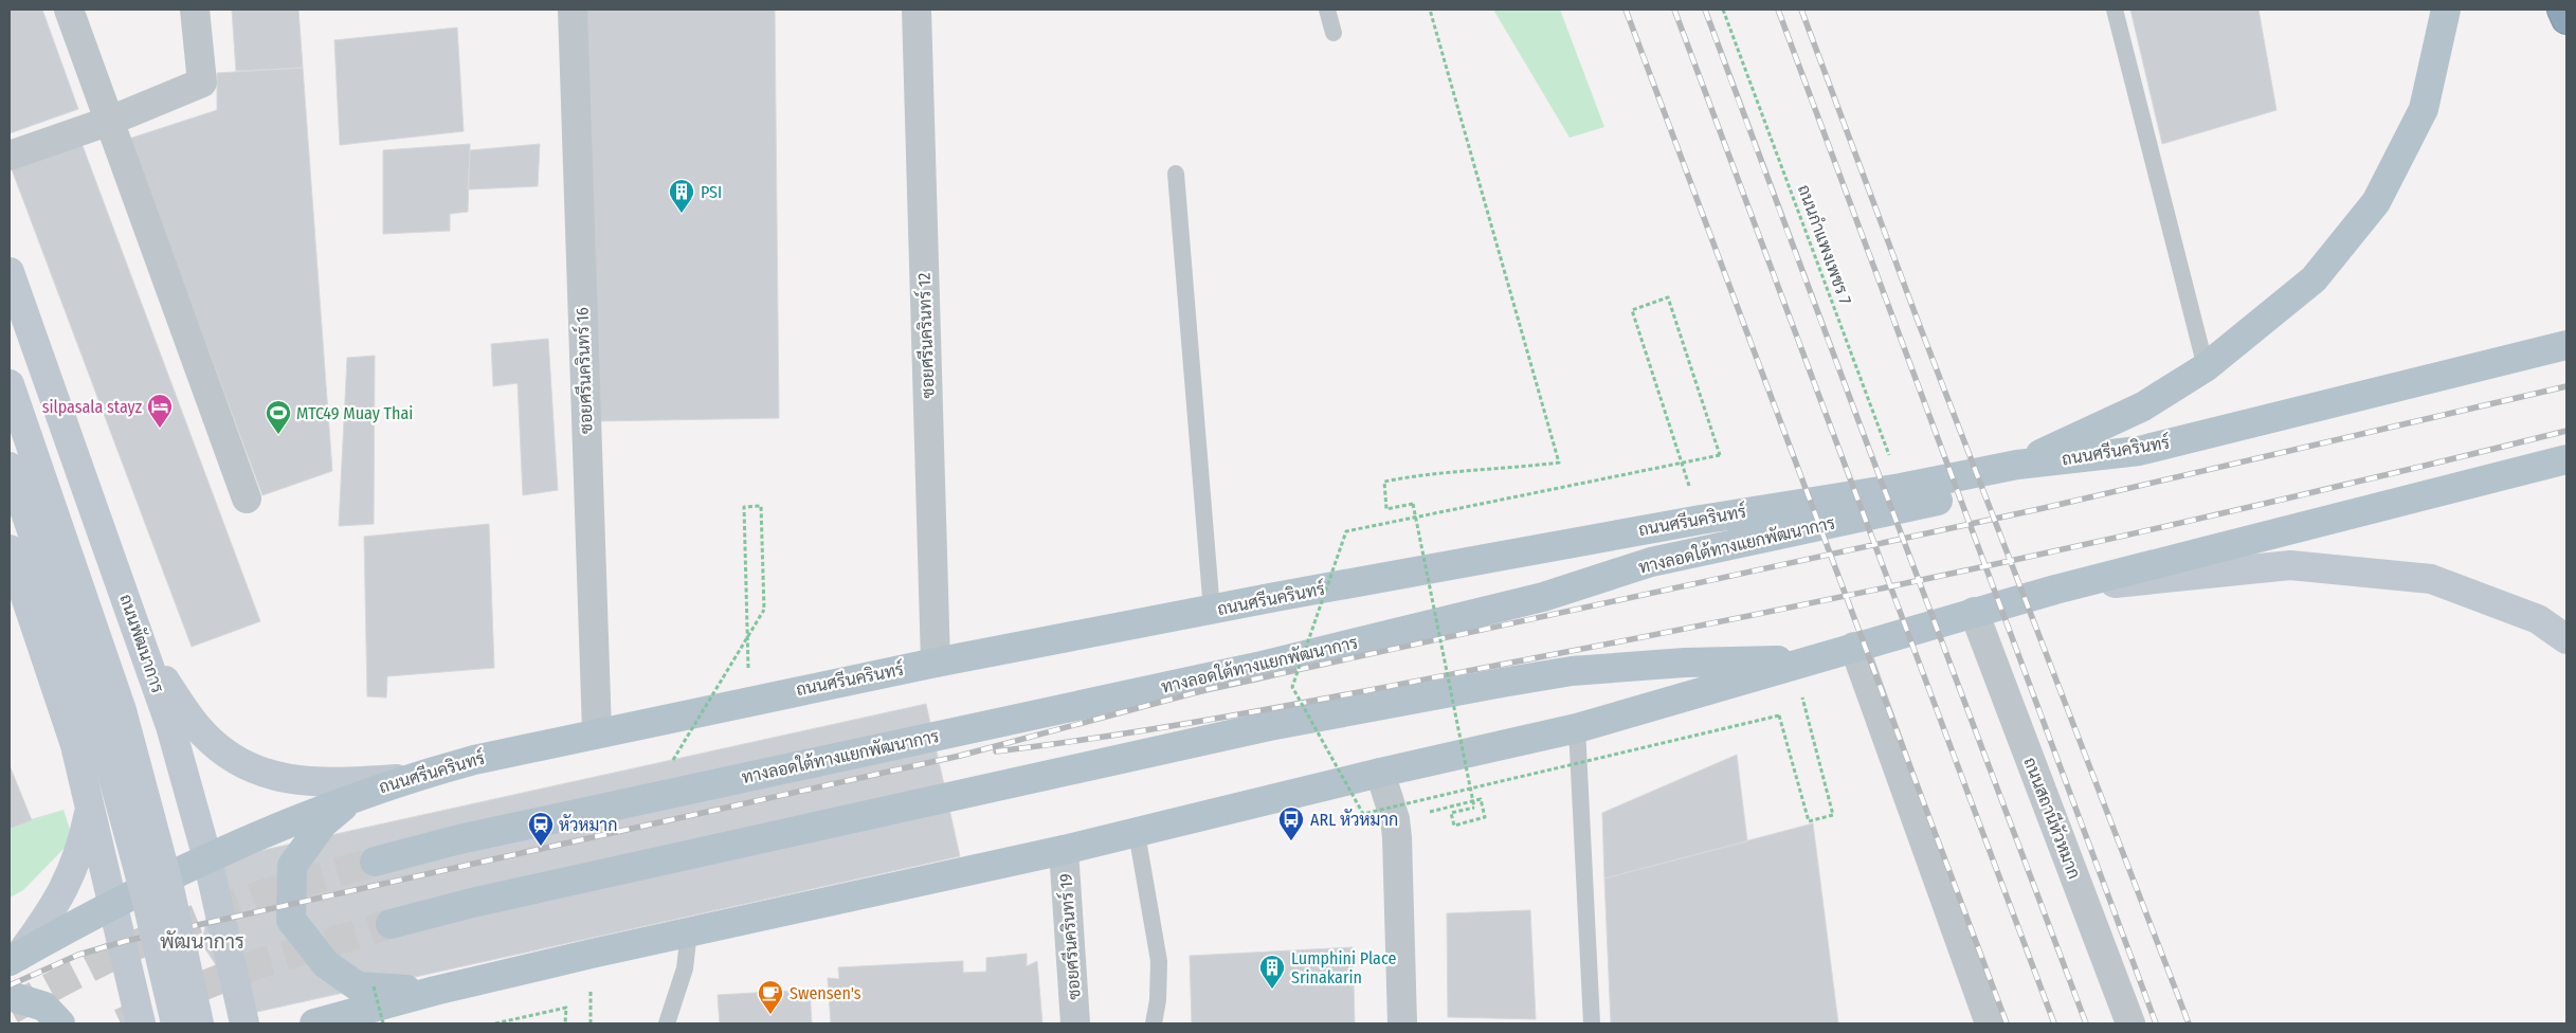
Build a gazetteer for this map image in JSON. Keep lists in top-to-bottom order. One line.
{"streets":{"main road":["ถนนศรีนครินทร์","ทางลอดใต้ทางแยกพัฒนาการ","ถนนพัฒนาการ"],"street":["ซอยศรีนครินทร์ 12","ซอยศรีนครินทร์ 16","ถนนสถานีหัวหมาก","ซอยศรีนครินทร์ 19"],"path":["ถนนกำแพงเพชร 7"]},"crossings":[["ถนนกำแพงเพชร 7","ถนนศรีนครินทร์"],["ซอยศรีนครินทร์ 12","ถนนศรีนครินทร์"],["ซอยศรีนครินทร์ 16","ถนนศรีนครินทร์"],["ถนนศรีนครินทร์","ทางลอดใต้ทางแยกพัฒนาการ"],["ถนนศรีนครินทร์","ถนนพัฒนาการ"]],"districts":["พัฒนาการ"],"places":{"building":["PSI","Lumphini Place Srinakarin"],"hotel":["silpasala stayz"],"sports":["MTC49 Muay Thai"],"bus stop":["ARL หัวหมาก"],"station":["หัวหมาก"],"cafe":["Swensen's"]}}
